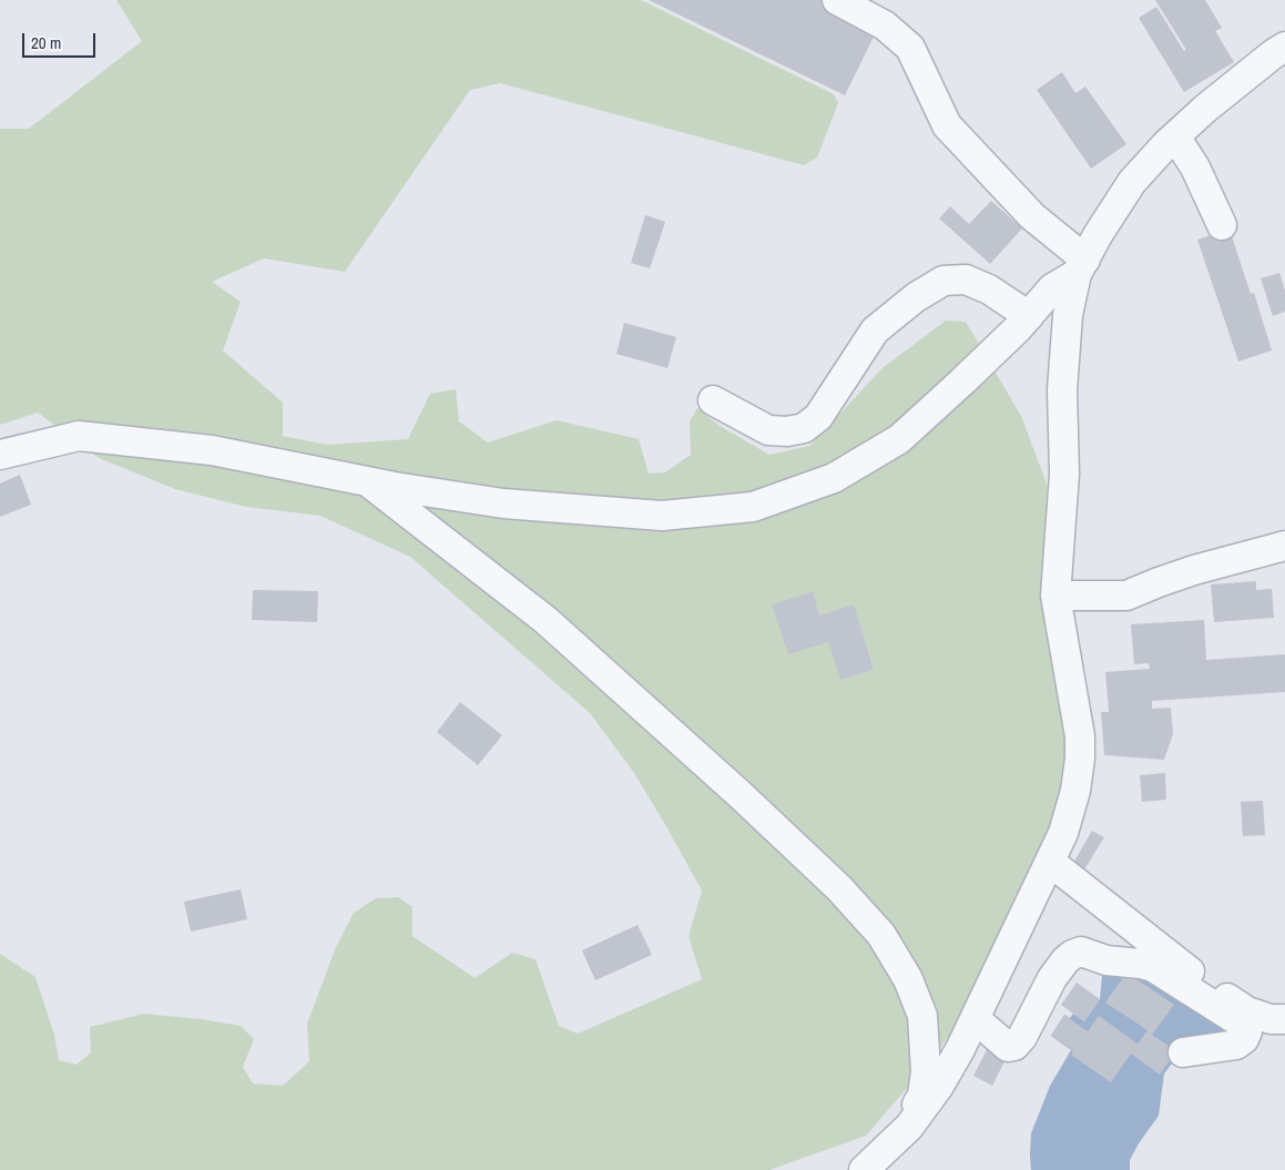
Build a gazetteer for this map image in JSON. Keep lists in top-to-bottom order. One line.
{"scale_bar":"20 m"}
